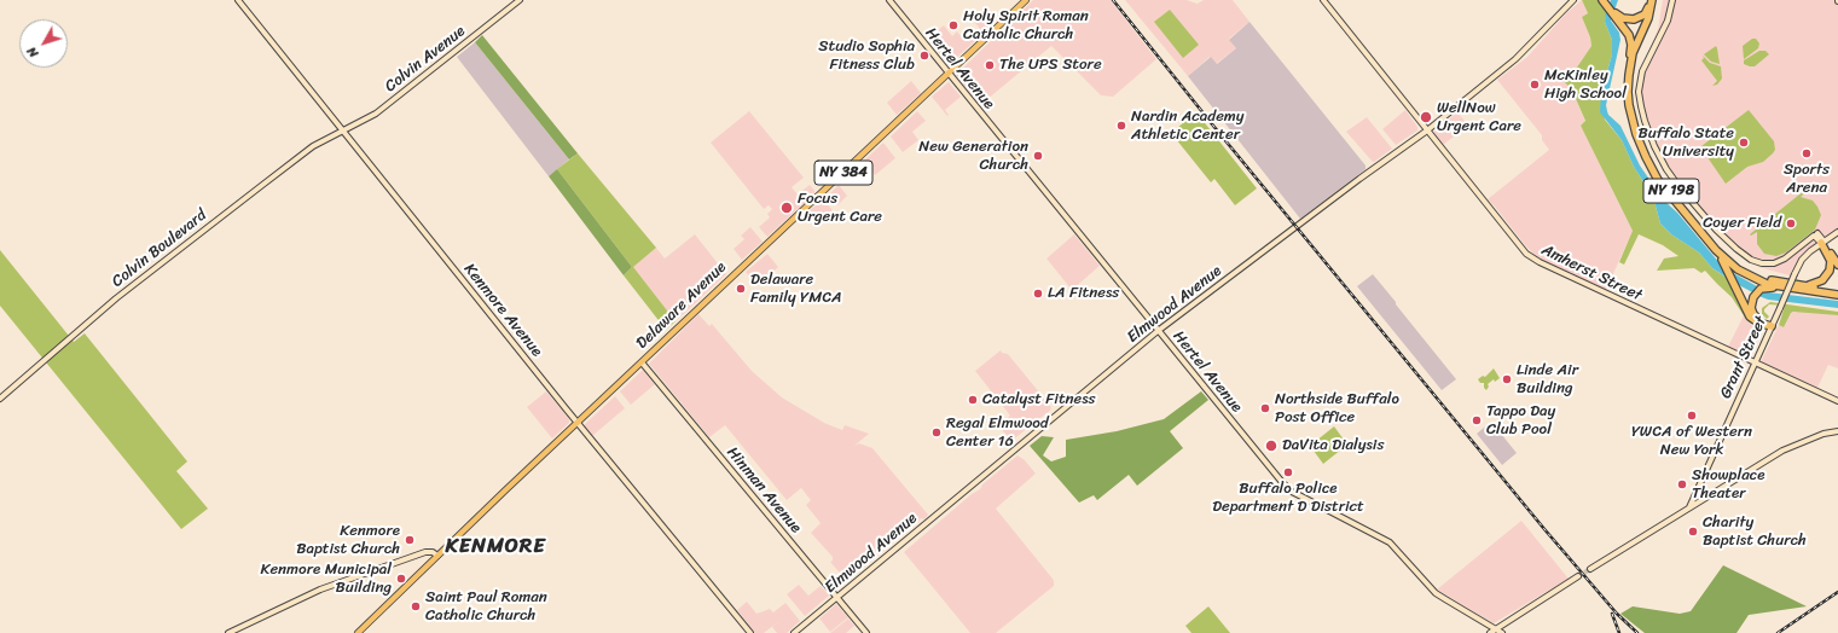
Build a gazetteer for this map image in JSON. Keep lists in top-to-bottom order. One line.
{"streets":{"highway":["NY 198"],"main road":["NY 384","Delaware Avenue"],"street":["Colvin Avenue","Hertel Avenue","Colvin Boulevard","Amherst Street","Elmwood Avenue","Kenmore Avenue","Grant Street","Hinman Avenue"]},"crossings":[["Colvin Avenue","Colvin Boulevard"],["Colvin Avenue","Kenmore Avenue"],["Hertel Avenue","Elmwood Avenue"],["Hertel Avenue","Delaware Avenue"],["Colvin Boulevard","Kenmore Avenue"],["Amherst Street","Elmwood Avenue"],["Amherst Street","Grant Street"],["Elmwood Avenue","Hinman Avenue"],["Delaware Avenue","Kenmore Avenue"],["Delaware Avenue","Hinman Avenue"]],"districts":["KENMORE"],"places":["Holy Spirit Roman Catholic Church","Studio Sophia Fitness Club","The UPS Store","McKinley High School","WellNow Urgent Care","Nardin Academy Athletic Center","Buffalo State University","Sports Arena","New Generation Church","Focus Urgent Care","Coyer Field","Delaware Family YMCA","LA Fitness","Linde Air Building","Catalyst Fitness","Northside Buffalo Post Office","YWCA of Western New York","Tappo Day Club Pool","Regal Elmwood Center 16","DaVita Dialysis","Buffalo Police Department D District","Showplace Theater","Charity Baptist Church","Kenmore Baptist Church","Kenmore Municipal Building","Saint Paul Roman Catholic Church"],"north":"bottom left"}
